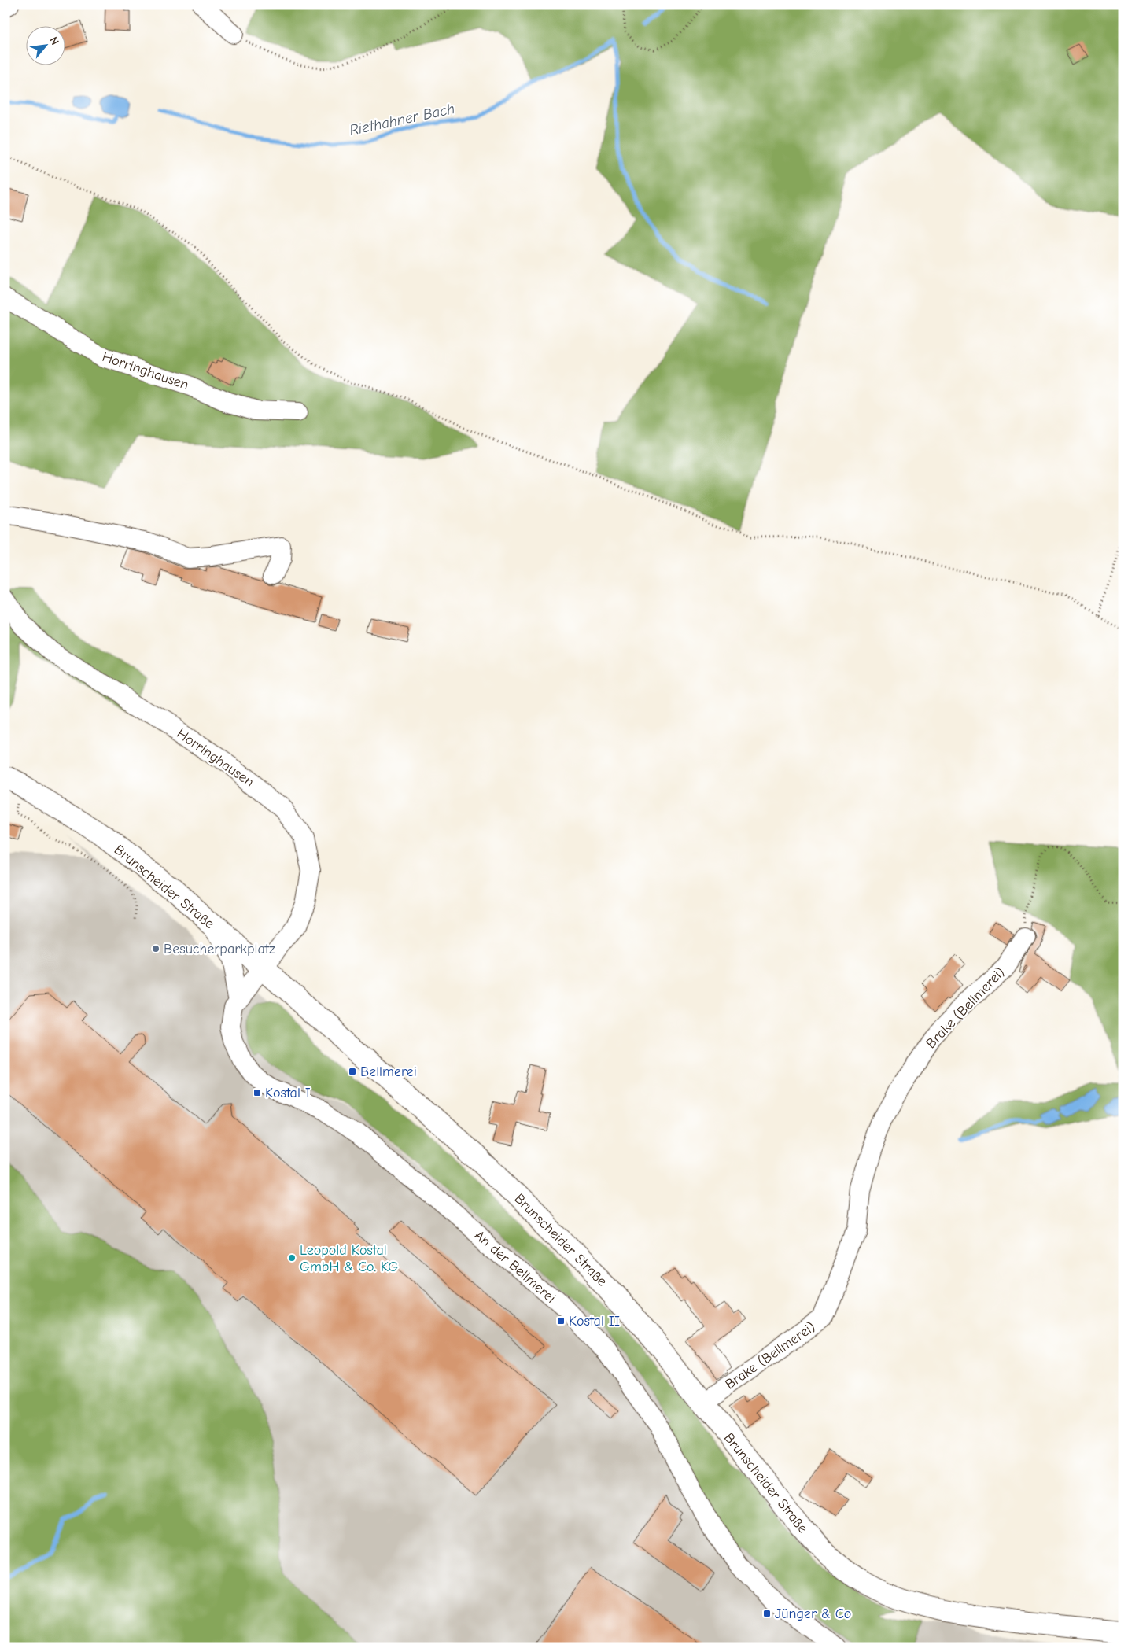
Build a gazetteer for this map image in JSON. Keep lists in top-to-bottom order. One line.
{"streets":{"main road":["Brunscheider Straße"],"street":["Horringhausen","Brake (Bellmerei)","An der Bellmerei"]},"crossings":[["Horringhausen","Brunscheider Straße"],["Horringhausen","An der Bellmerei"],["Brunscheider Straße","Brake (Bellmerei)"],["Brunscheider Straße","An der Bellmerei"]],"water":["Riethahner Bach"],"places":{"other":["Besucherparkplatz","Leopold Kostal GmbH & Co. KG"],"transit":["Bellmerei","Kostal I","Kostal II","Jünger & Co"]},"north":"top right"}
